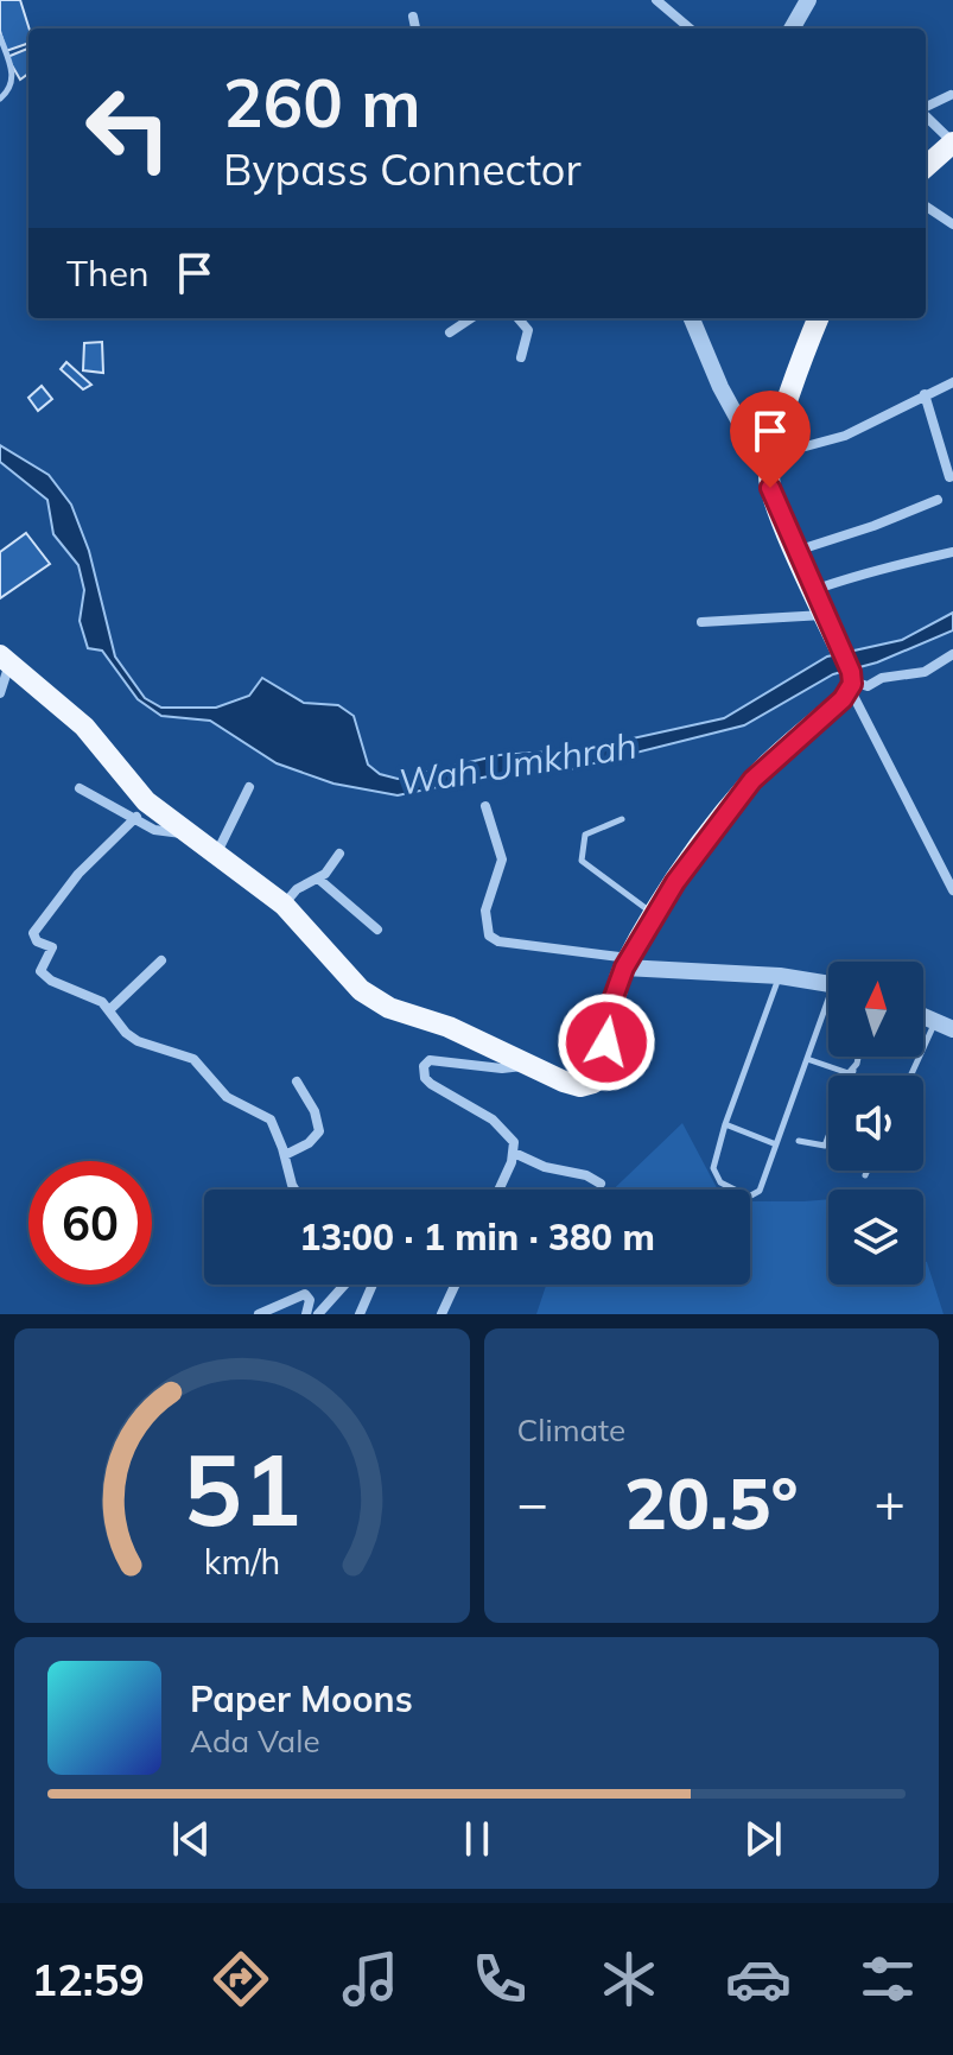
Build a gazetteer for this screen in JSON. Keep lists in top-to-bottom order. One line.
{"water":["Wah Umkhrah"],"north":"top","page":{"turn":["260 m","Bypass Connector"],"then":"Then","limit":"60","trip":"13:00 · 1 min · 380 m","tile":"Climate","heat":["−","20.5°","+"],"song":["Paper Moons","Ada Vale"],"tabs":"12:59","gauge":["51","km/h"]}}
